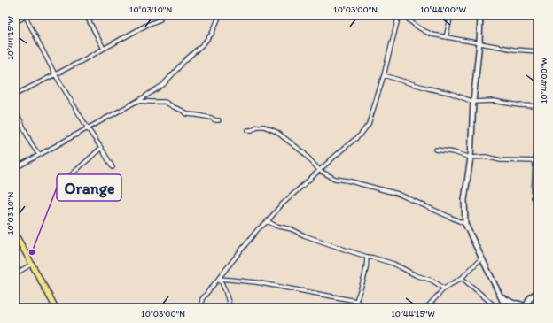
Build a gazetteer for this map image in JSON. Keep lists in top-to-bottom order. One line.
{"places":["Orange"],"coordinates":["10°03'10\"N","10°03'00\"N","10°44'00\"W","10°44'15\"W"]}
